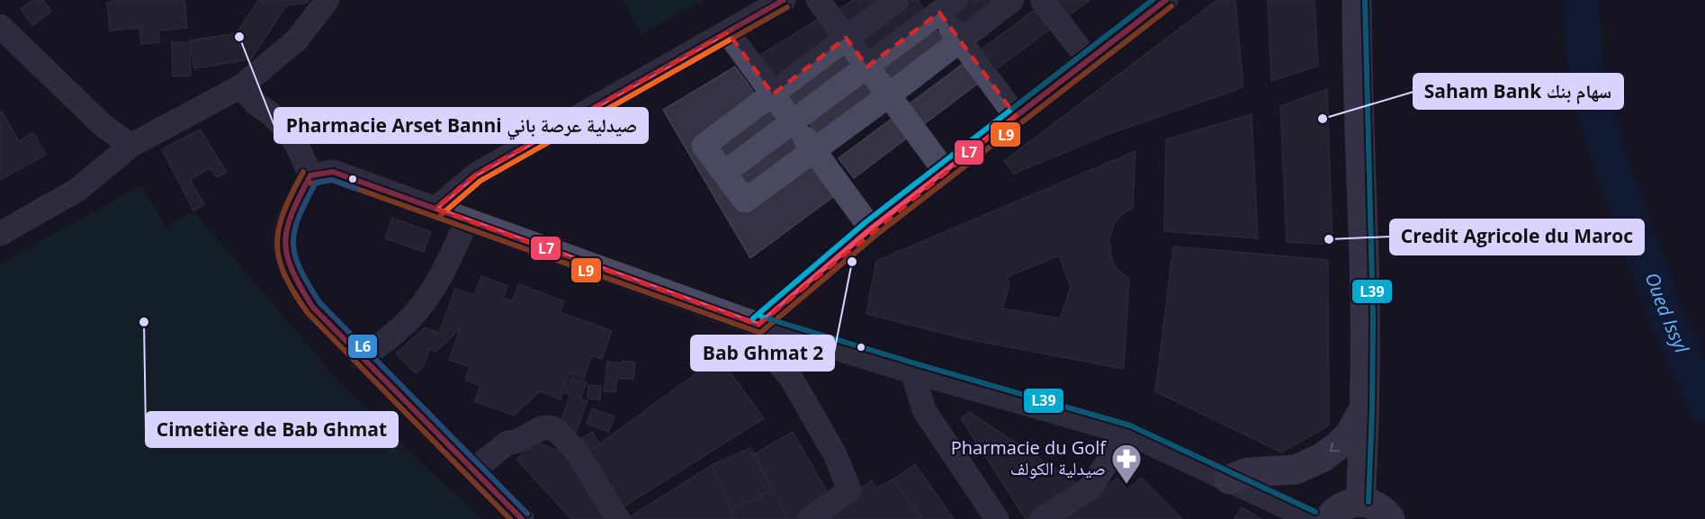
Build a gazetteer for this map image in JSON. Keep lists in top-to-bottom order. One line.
{"water":["Oued Issyl"],"places":{"other":["Pharmacie Arset Banni صيدلية عرصة باني","Saham Bank سهام بنك","Credit Agricole du Maroc","Bab Ghmat 2","Cimetière de Bab Ghmat"],"pharmacy":["Pharmacie du Golf صيدلية الكولف"]},"lines":["transit line L7","transit line L39","transit line L9","transit line L6"]}
